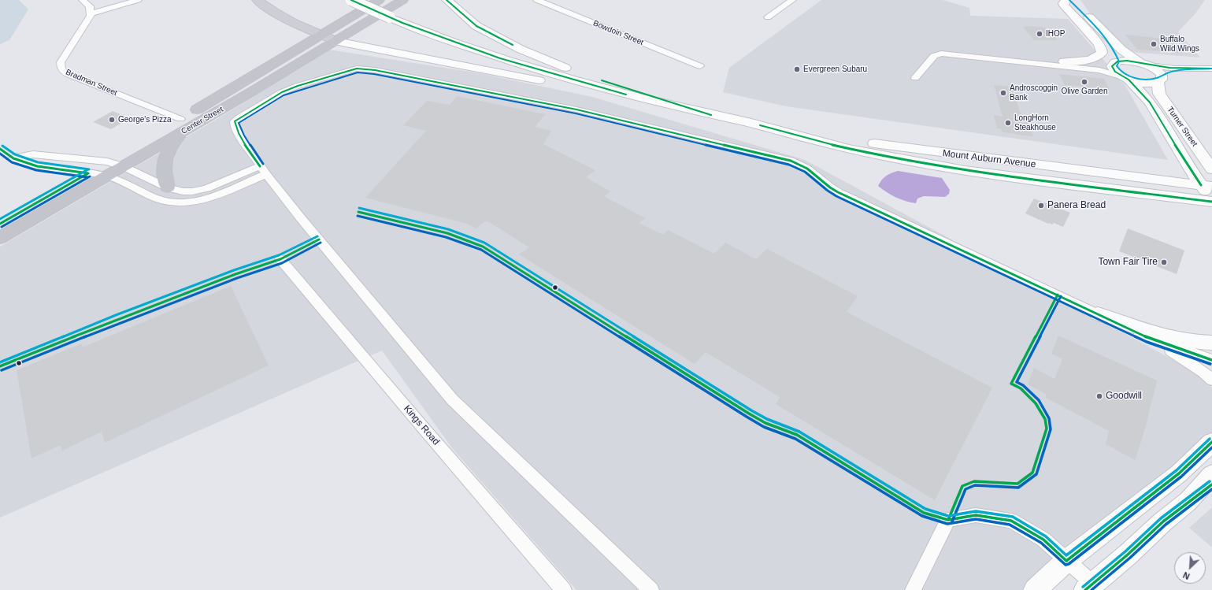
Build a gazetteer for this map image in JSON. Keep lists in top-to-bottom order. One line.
{"streets":{"highway":["Center Street"],"main road":["Turner Street","Mount Auburn Avenue"],"street":["Bowdoin Street","Bradman Street","Kings Road"]},"crossings":[["Bradman Street","Center Street"],["Turner Street","Mount Auburn Avenue"]],"places":["IHOP","Buffalo Wild Wings","Evergreen Subaru","Olive Garden","Androscoggin Bank","George's Pizza","LongHorn Steakhouse","Panera Bread","Town Fair Tire","Goodwill"],"north":"bottom left"}
